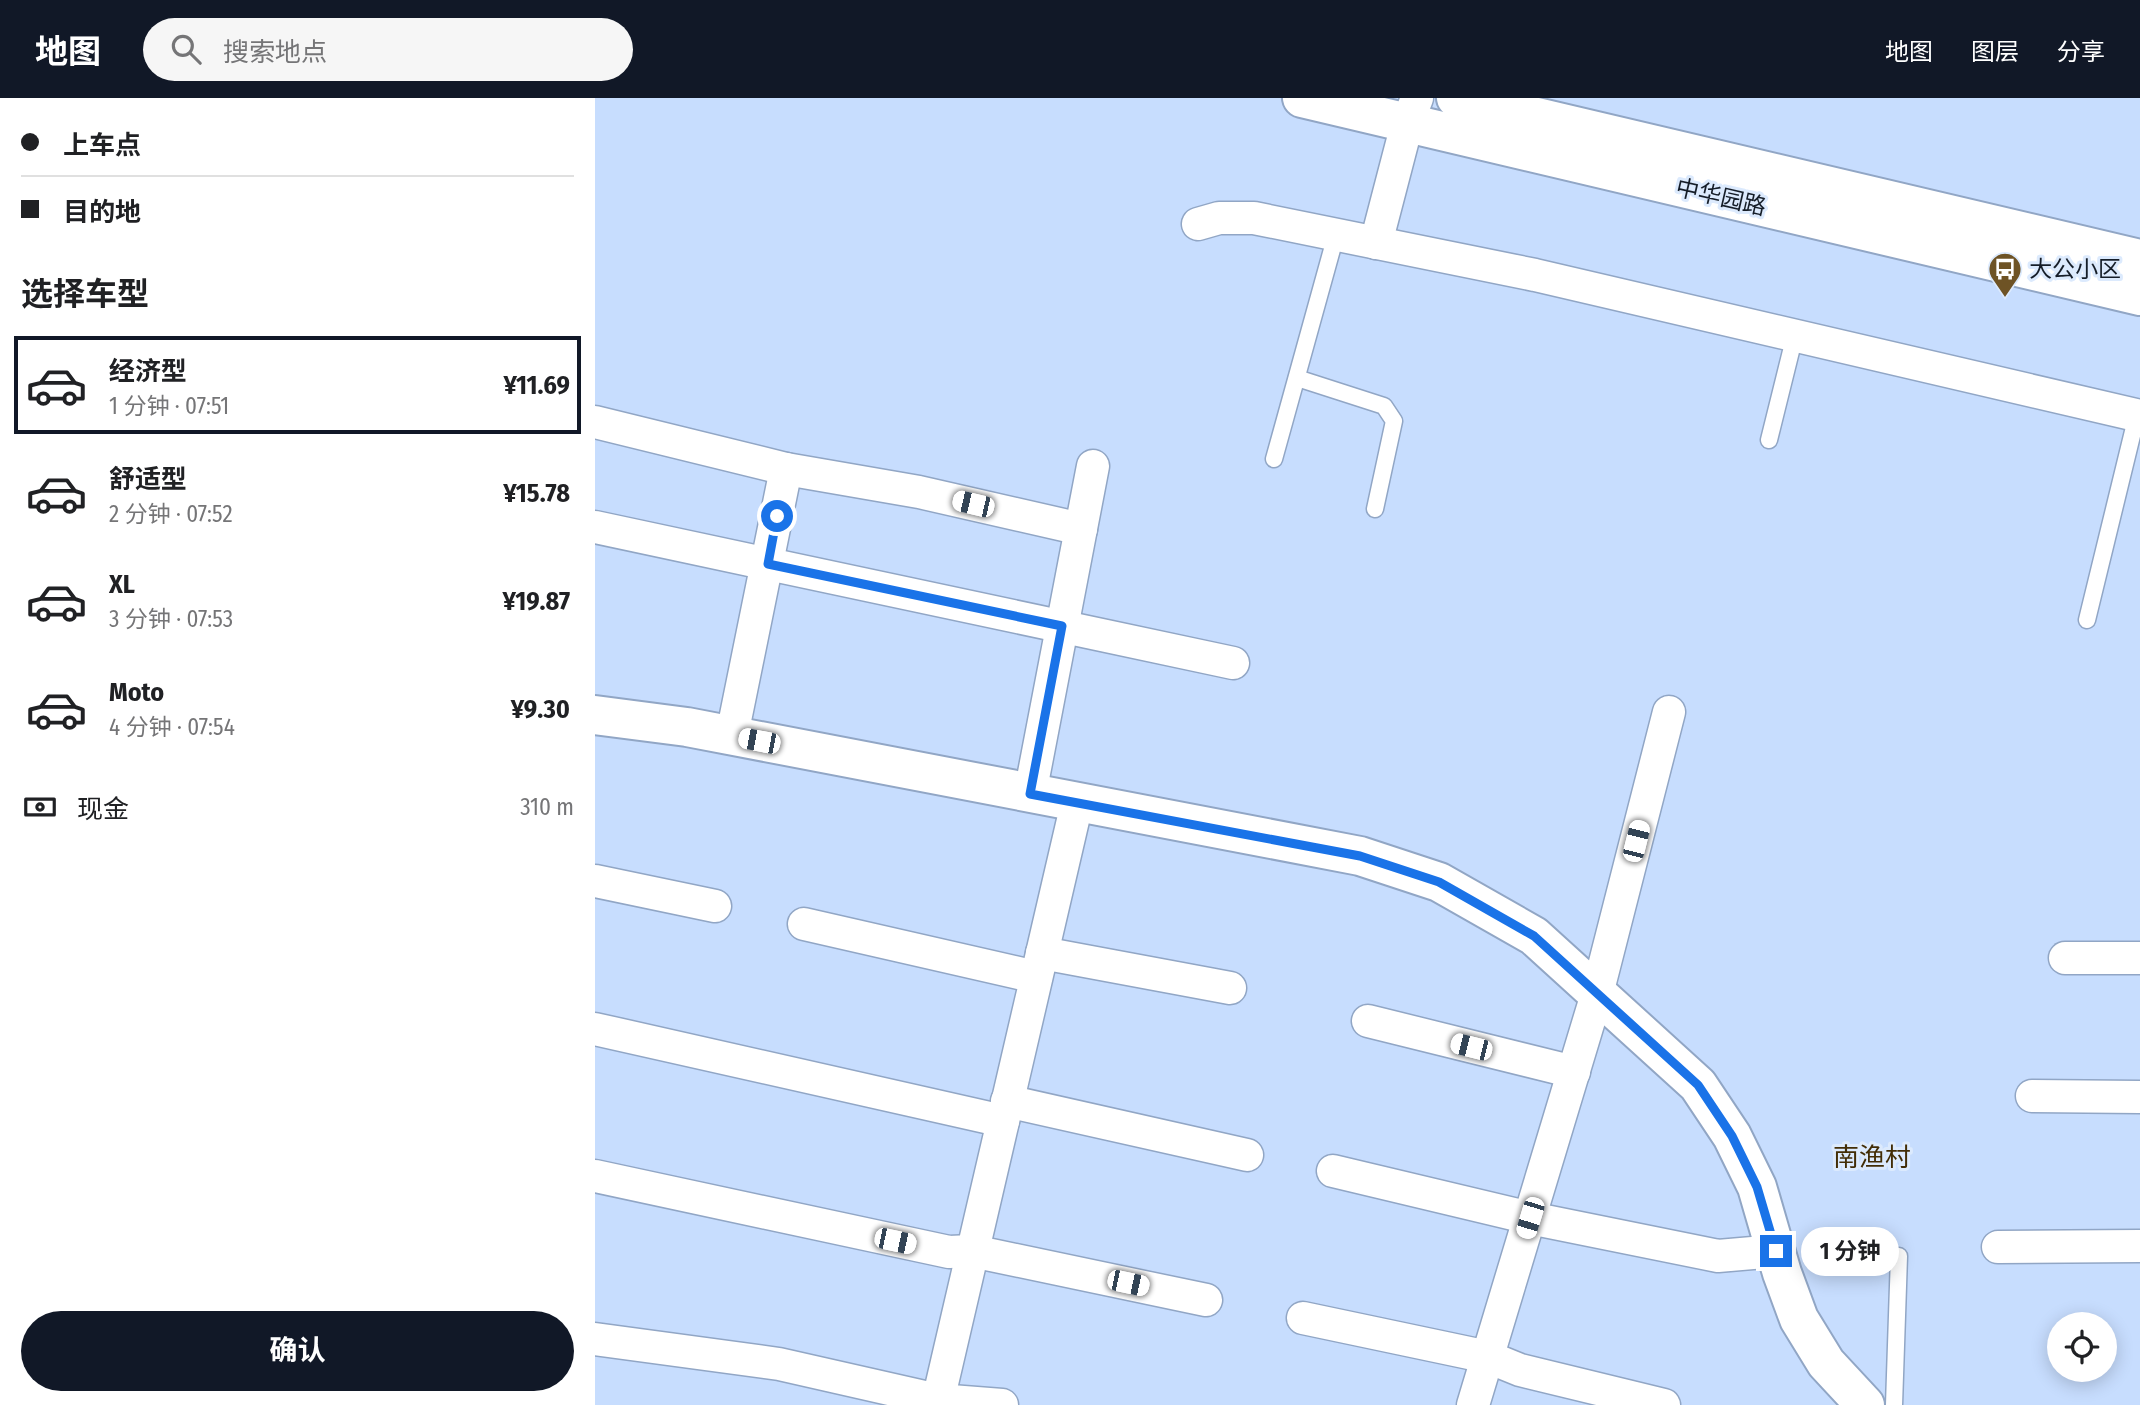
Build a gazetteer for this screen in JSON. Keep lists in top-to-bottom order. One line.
{"streets":{"main road":["中华园路"]},"districts":["南渔村"],"places":{"bus stop":["大公小区"]},"page":{"header":"地图","search":"搜索地点","nav":["地图","图层","分享"],"banner":["上车点","目的地"],"heading":"选择车型","list":[{"name":"经济型","note":"1 分钟 · 07:51","value":"¥11.69"},{"name":"舒适型","note":"2 分钟 · 07:52","value":"¥15.78"},{"name":"XL","note":"3 分钟 · 07:53","value":"¥19.87"},{"name":"Moto","note":"4 分钟 · 07:54","value":"¥9.30"}],"pay":["现金","310 m"],"bubble":"1 分钟","buttons":"确认"}}
